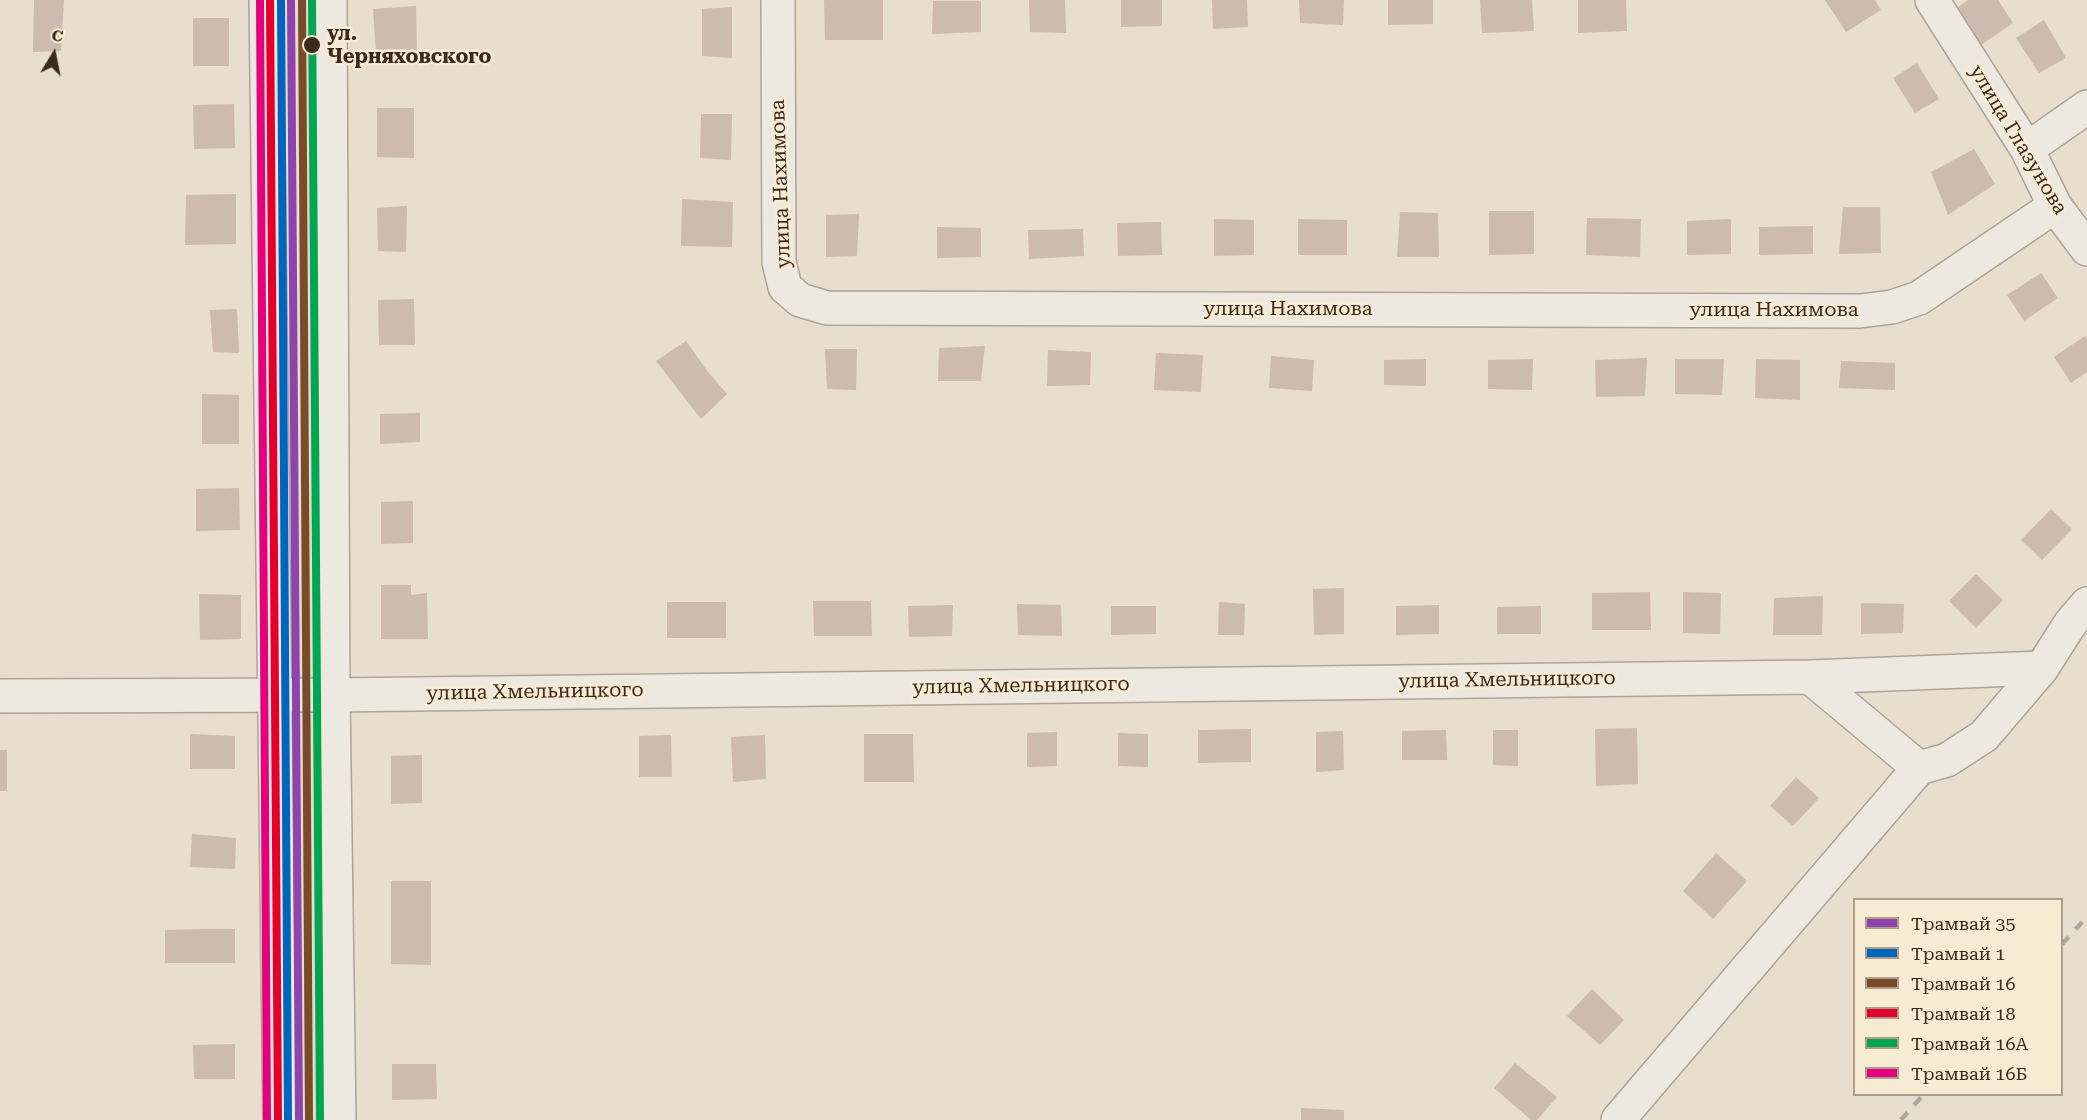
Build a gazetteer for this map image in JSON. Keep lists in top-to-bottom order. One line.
{"streets":{"street":["улица Глазунова","улица Нахимова","улица Хмельницкого"]},"crossings":[["улица Глазунова","улица Нахимова"]],"places":["ул. Черняховского"],"lines":["tram line 35","tram line 1","tram line 16","tram line 18","tram line 16А","tram line 16Б"],"legend":["Трамвай 35","Трамвай 1","Трамвай 16","Трамвай 18","Трамвай 16А","Трамвай 16Б"],"north":"top"}
